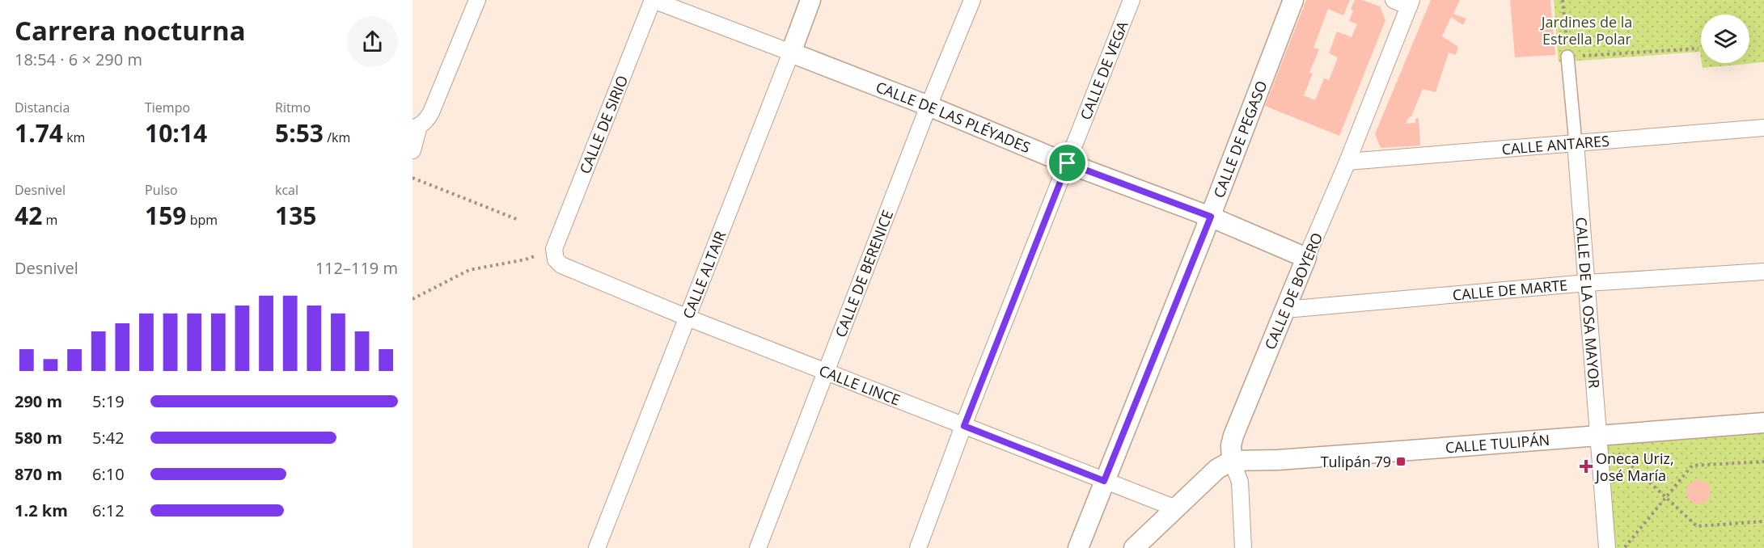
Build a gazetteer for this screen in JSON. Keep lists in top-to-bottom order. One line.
{"streets":{"street":["CALLE DE VEGA","CALLE DE LAS PLÉYADES","CALLE DE SIRIO","CALLE DE PEGASO","CALLE ANTARES","CALLE ALTAIR","CALLE DE BERENICE","CALLE DE MARTE","CALLE DE BOYERO","CALLE DE LA OSA MAYOR","CALLE LINCE","CALLE TULIPÁN"]},"crossings":[["CALLE DE VEGA","CALLE DE LAS PLÉYADES"],["CALLE DE VEGA","CALLE LINCE"],["CALLE DE LAS PLÉYADES","CALLE DE SIRIO"],["CALLE DE LAS PLÉYADES","CALLE DE PEGASO"],["CALLE DE LAS PLÉYADES","CALLE ALTAIR"],["CALLE DE LAS PLÉYADES","CALLE DE BERENICE"],["CALLE DE LAS PLÉYADES","CALLE DE BOYERO"],["CALLE DE SIRIO","CALLE LINCE"],["CALLE DE PEGASO","CALLE LINCE"],["CALLE ANTARES","CALLE DE BOYERO"],["CALLE ANTARES","CALLE DE LA OSA MAYOR"],["CALLE ALTAIR","CALLE LINCE"],["CALLE DE BERENICE","CALLE LINCE"],["CALLE DE MARTE","CALLE DE BOYERO"],["CALLE DE MARTE","CALLE DE LA OSA MAYOR"],["CALLE DE BOYERO","CALLE TULIPÁN"],["CALLE DE LA OSA MAYOR","CALLE TULIPÁN"]],"parks":["Jardines de la Estrella Polar"],"places":{"transit":["Tulipán 79"],"health":["Oneca Uriz, José María"]},"page":{"heading":["Carrera nocturna","18:54 · 6 × 290 m"],"stats":[["Distancia","1.74 km"],["Tiempo","10:14"],["Ritmo","5:53 /km"],["Desnivel","42 m"],["Pulso","159 bpm"],["kcal","135"]],"chart":["Desnivel","112–119 m"],"list":[{"name":"290 m","note":"5:19"},{"name":"580 m","note":"5:42"},{"name":"870 m","note":"6:10"},{"name":"1.2 km","note":"6:12"}]}}
